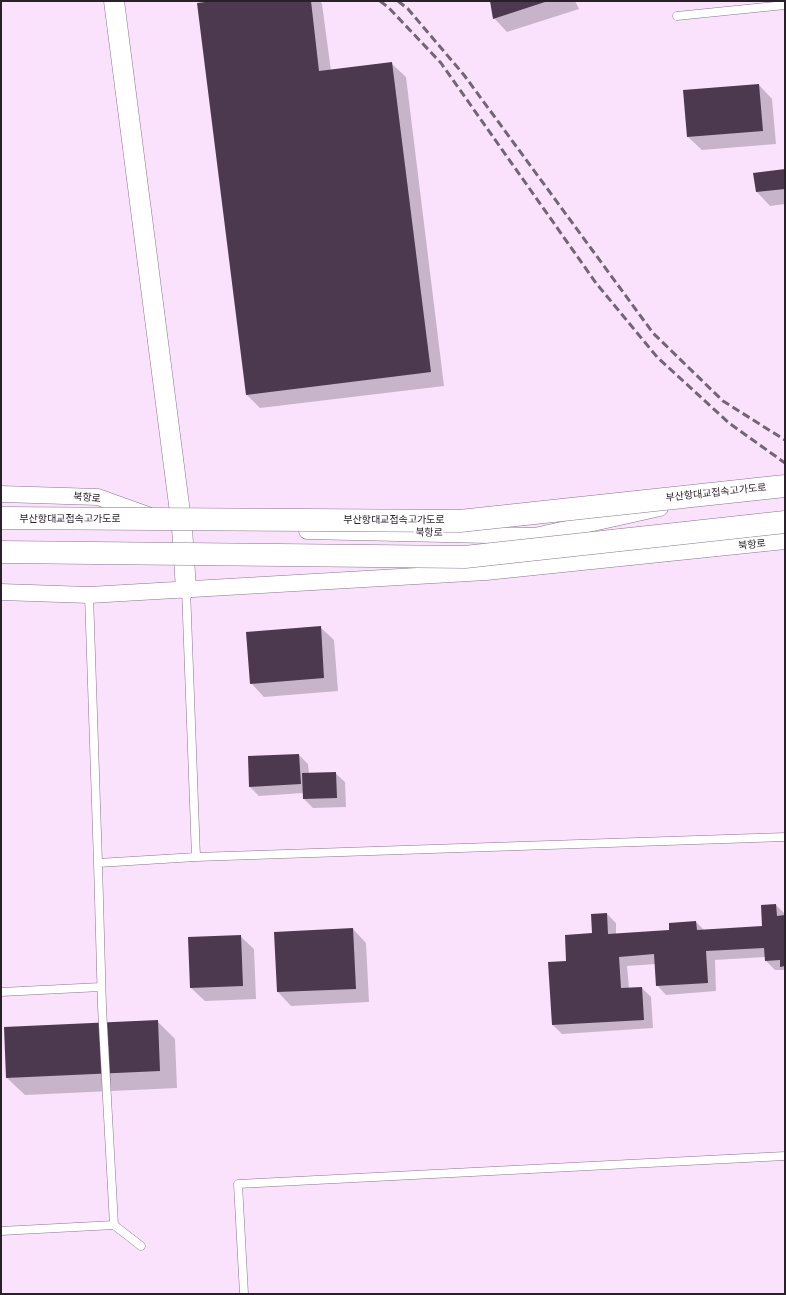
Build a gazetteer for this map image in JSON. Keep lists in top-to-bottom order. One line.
{"streets":{"highway":["부산항대교접속고가도로"],"street":["북항로"]}}
